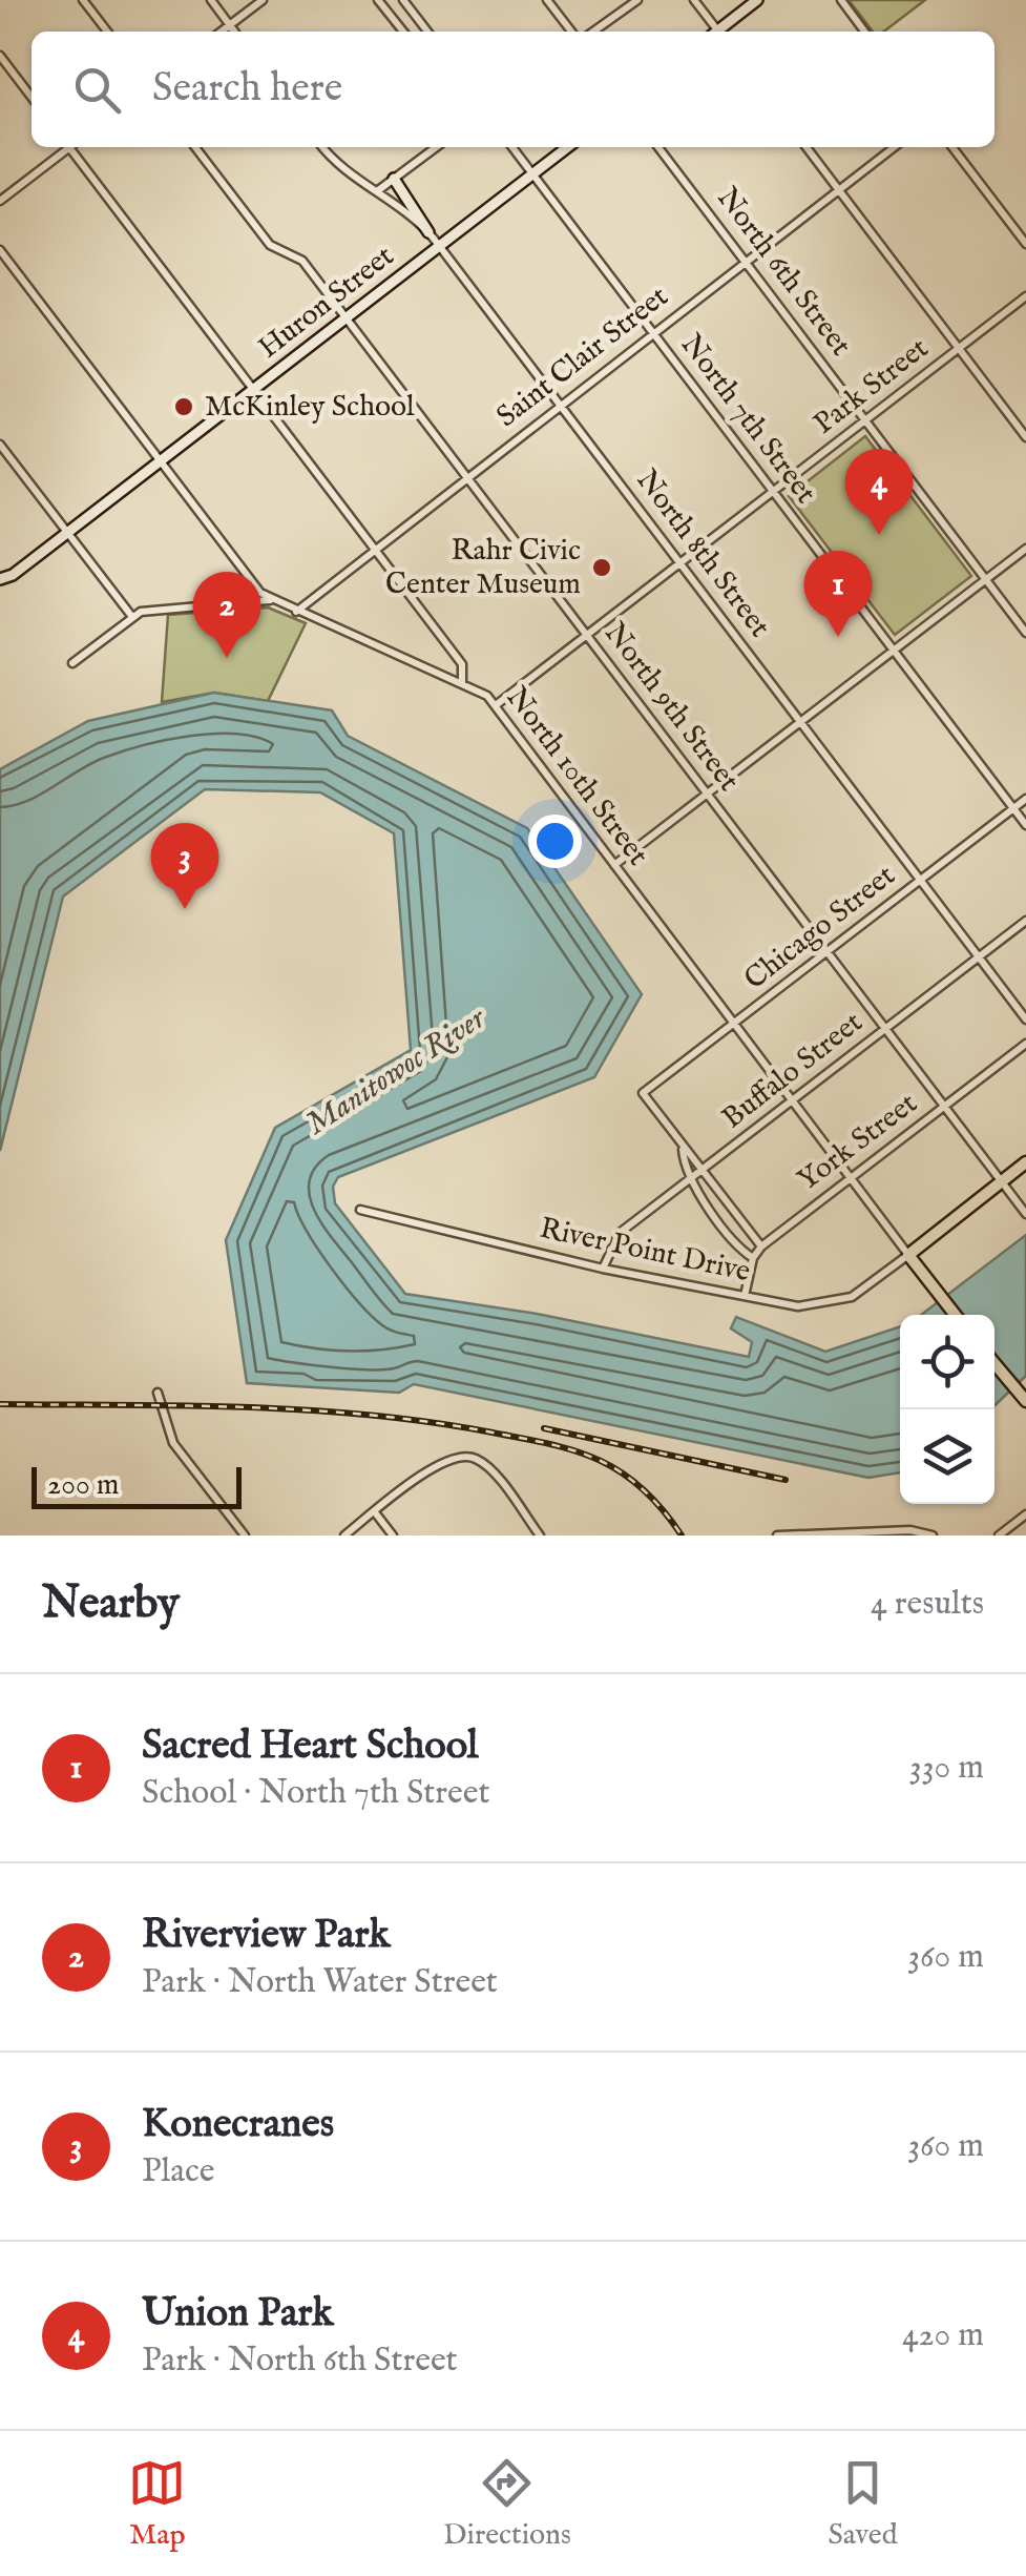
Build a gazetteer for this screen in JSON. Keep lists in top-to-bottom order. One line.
{"streets":{"main road":["North 10th Street"],"street":["North 6th Street","Huron Street","Saint Clair Street","Park Street","North 7th Street","North 8th Street","North 9th Street","Chicago Street","Buffalo Street","York Street","River Point Drive"]},"crossings":[["North 6th Street","Saint Clair Street"],["North 6th Street","Park Street"],["Huron Street","North 7th Street"],["Huron Street","North 8th Street"],["Huron Street","North 9th Street"],["Huron Street","North 10th Street"],["Saint Clair Street","North 7th Street"],["Saint Clair Street","North 8th Street"],["Saint Clair Street","North 9th Street"],["Saint Clair Street","North 10th Street"],["Park Street","North 7th Street"],["Park Street","North 8th Street"],["Park Street","North 9th Street"],["Park Street","North 10th Street"],["North 7th Street","Chicago Street"],["North 8th Street","Chicago Street"],["North 8th Street","Buffalo Street"],["North 9th Street","Chicago Street"],["North 9th Street","Buffalo Street"],["North 9th Street","York Street"],["North 10th Street","Chicago Street"],["North 10th Street","Buffalo Street"],["North 10th Street","York Street"],["North 10th Street","River Point Drive"],["Buffalo Street","River Point Drive"],["York Street","River Point Drive"]],"water":["Manitowoc River"],"places":["McKinley School","Rahr Civic Center Museum"],"scale_bar":"200 m","page":{"search":"Search here","pins":["4","1","2","3"],"scale":"200 m","heading":["Nearby","4 results"],"list":[{"mark":"1","name":"Sacred Heart School","note":"School · North 7th Street","value":"330 m"},{"mark":"2","name":"Riverview Park","note":"Park · North Water Street","value":"360 m"},{"mark":"3","name":"Konecranes","note":"Place","value":"360 m"},{"mark":"4","name":"Union Park","note":"Park · North 6th Street","value":"420 m"}],"nav":["Map","Directions","Saved"]}}
